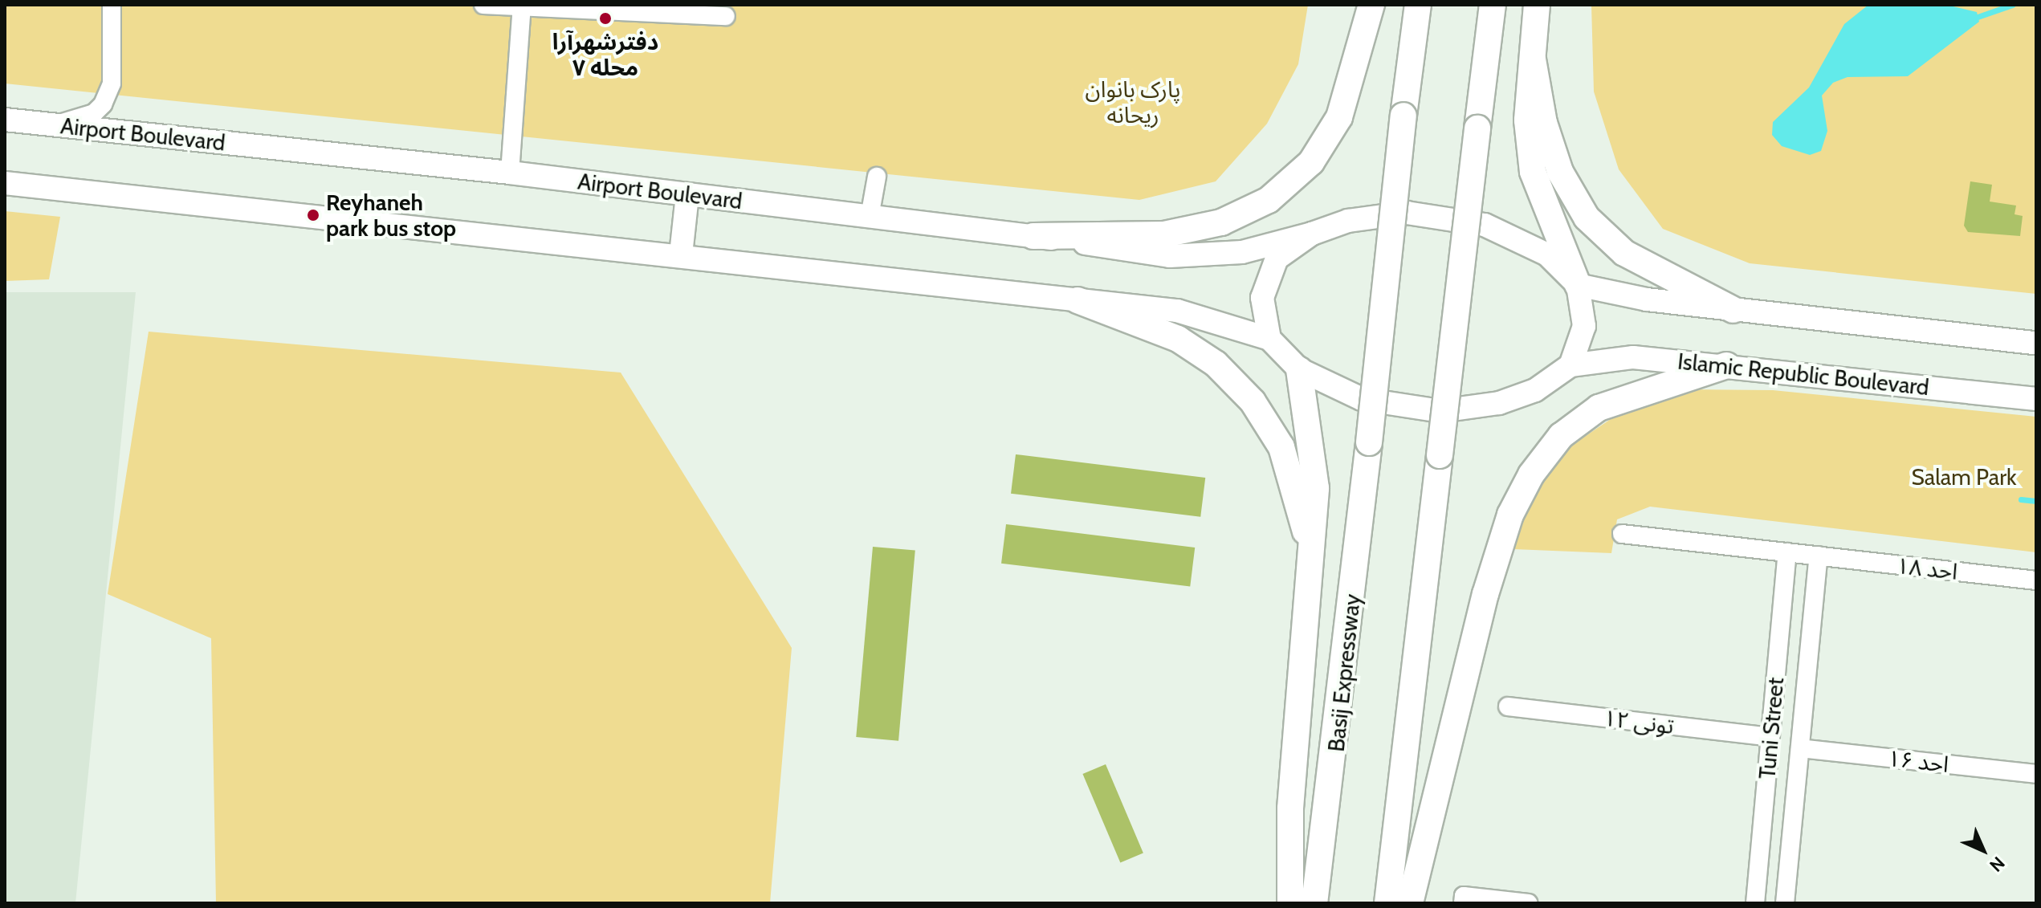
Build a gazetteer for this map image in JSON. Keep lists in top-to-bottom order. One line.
{"streets":{"highway":["Basij Expressway"],"main road":["Airport Boulevard","Islamic Republic Boulevard"],"street":["احد ۱۸","تونی ۱۲","Tuni Street","احد ۱۶"]},"crossings":[["احد ۱۸","Tuni Street"],["تونی ۱۲","Tuni Street"],["Tuni Street","احد ۱۶"]],"parks":["پارک بانوان ریحانه","Salam Park"],"places":["دفترشهرآرا محله ۷","Reyhaneh park bus stop"],"north":"bottom right"}
